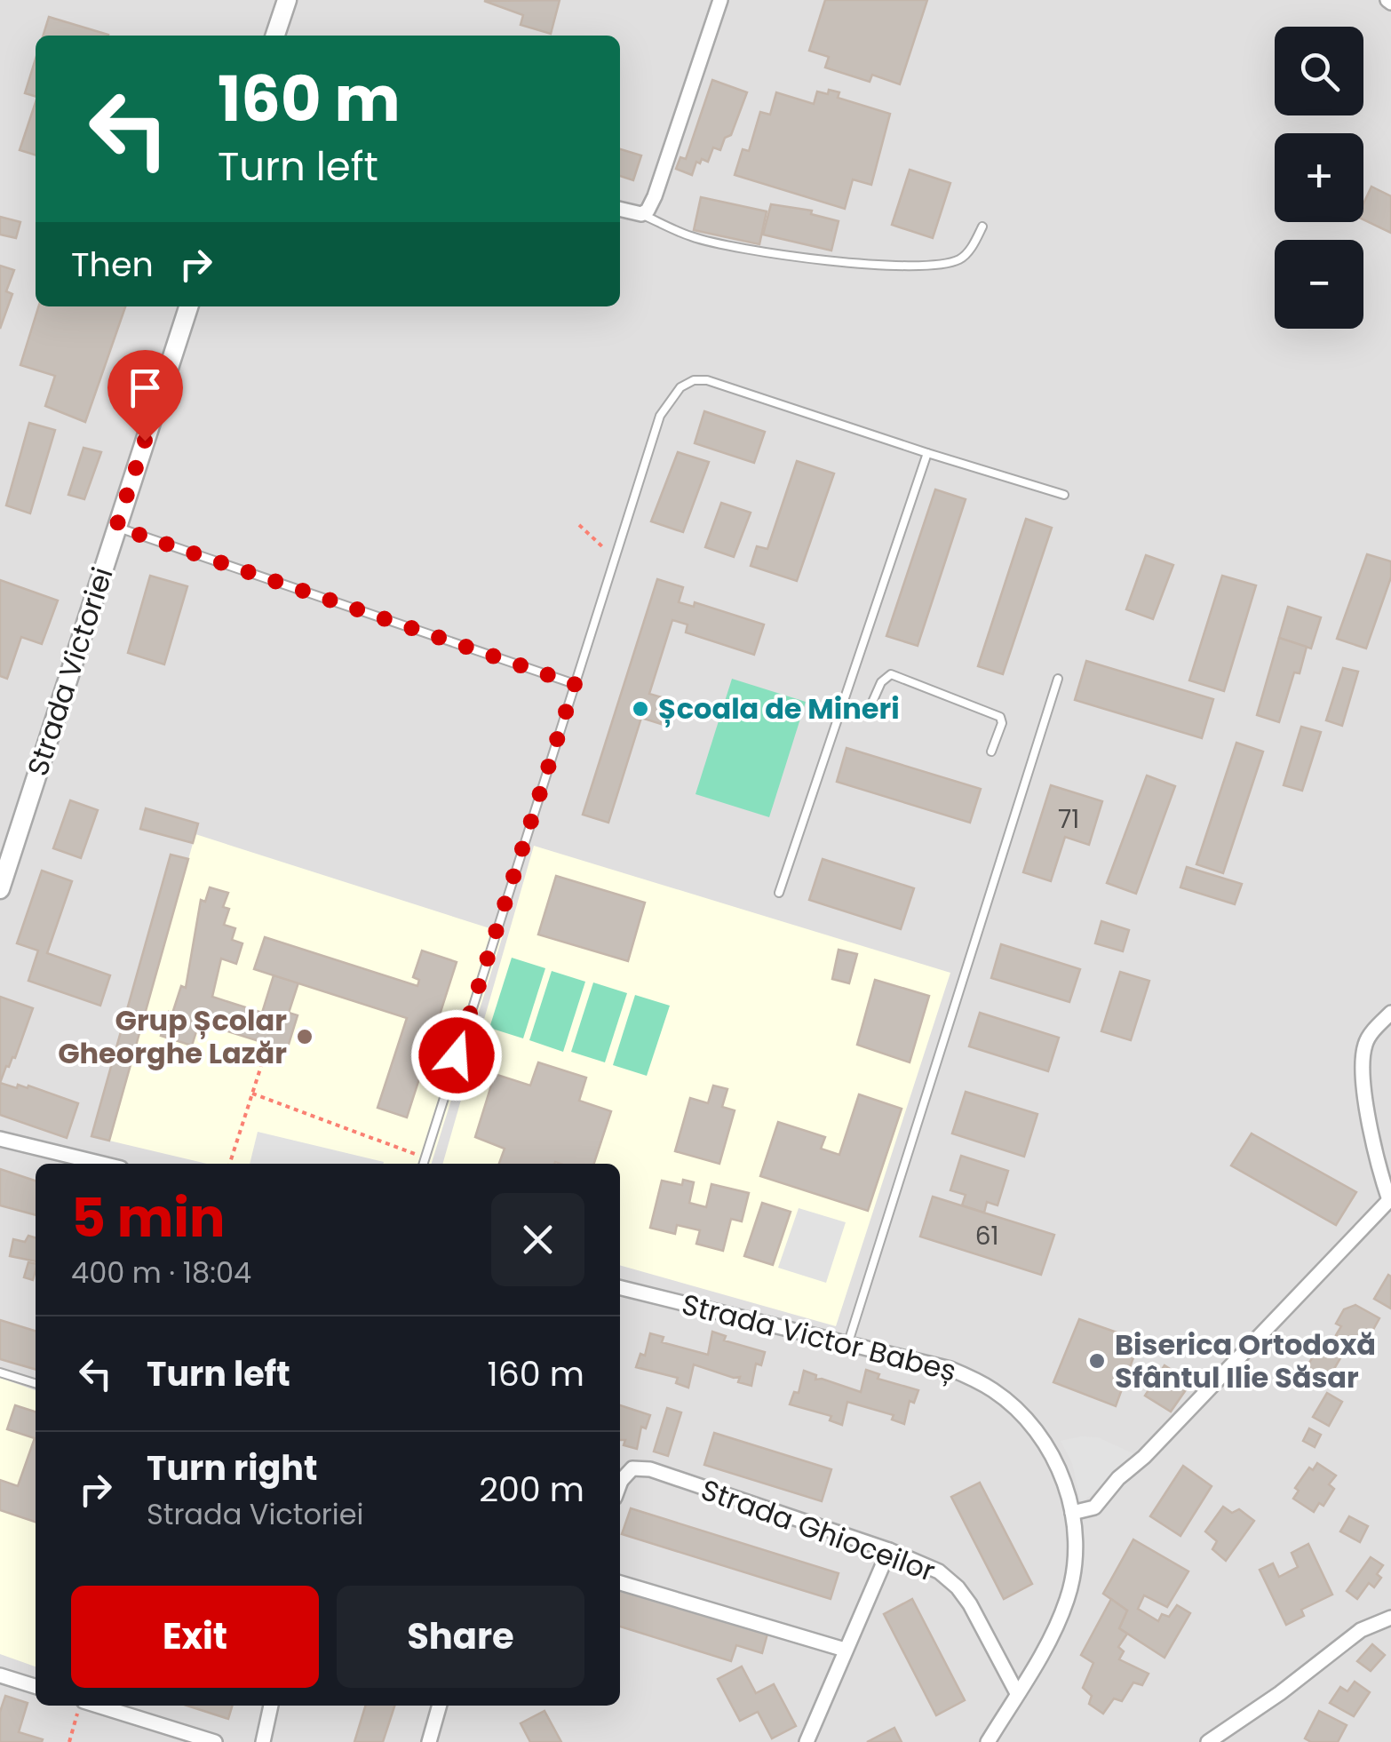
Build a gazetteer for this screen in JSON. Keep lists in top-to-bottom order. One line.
{"streets":{"street":["Strada Victoriei","Strada Victor Babeș","Strada Ghioceilor"]},"crossings":[["Strada Victor Babeș","Strada Ghioceilor"]],"places":["Școala de Mineri","Grup Școlar Gheorghe Lazăr","Biserica Ortodoxă Sfântul Ilie Săsar"],"house_numbers":["71","61"],"page":{"map_buttons":["+","−"],"turn":["160 m","Turn left"],"then":"Then","heading":["5 min","400 m · 18:04"],"list":[{"name":"Turn left","value":"160 m"},{"name":"Turn right","note":"Strada Victoriei","value":"200 m"}],"buttons":["Exit","Share"]}}
